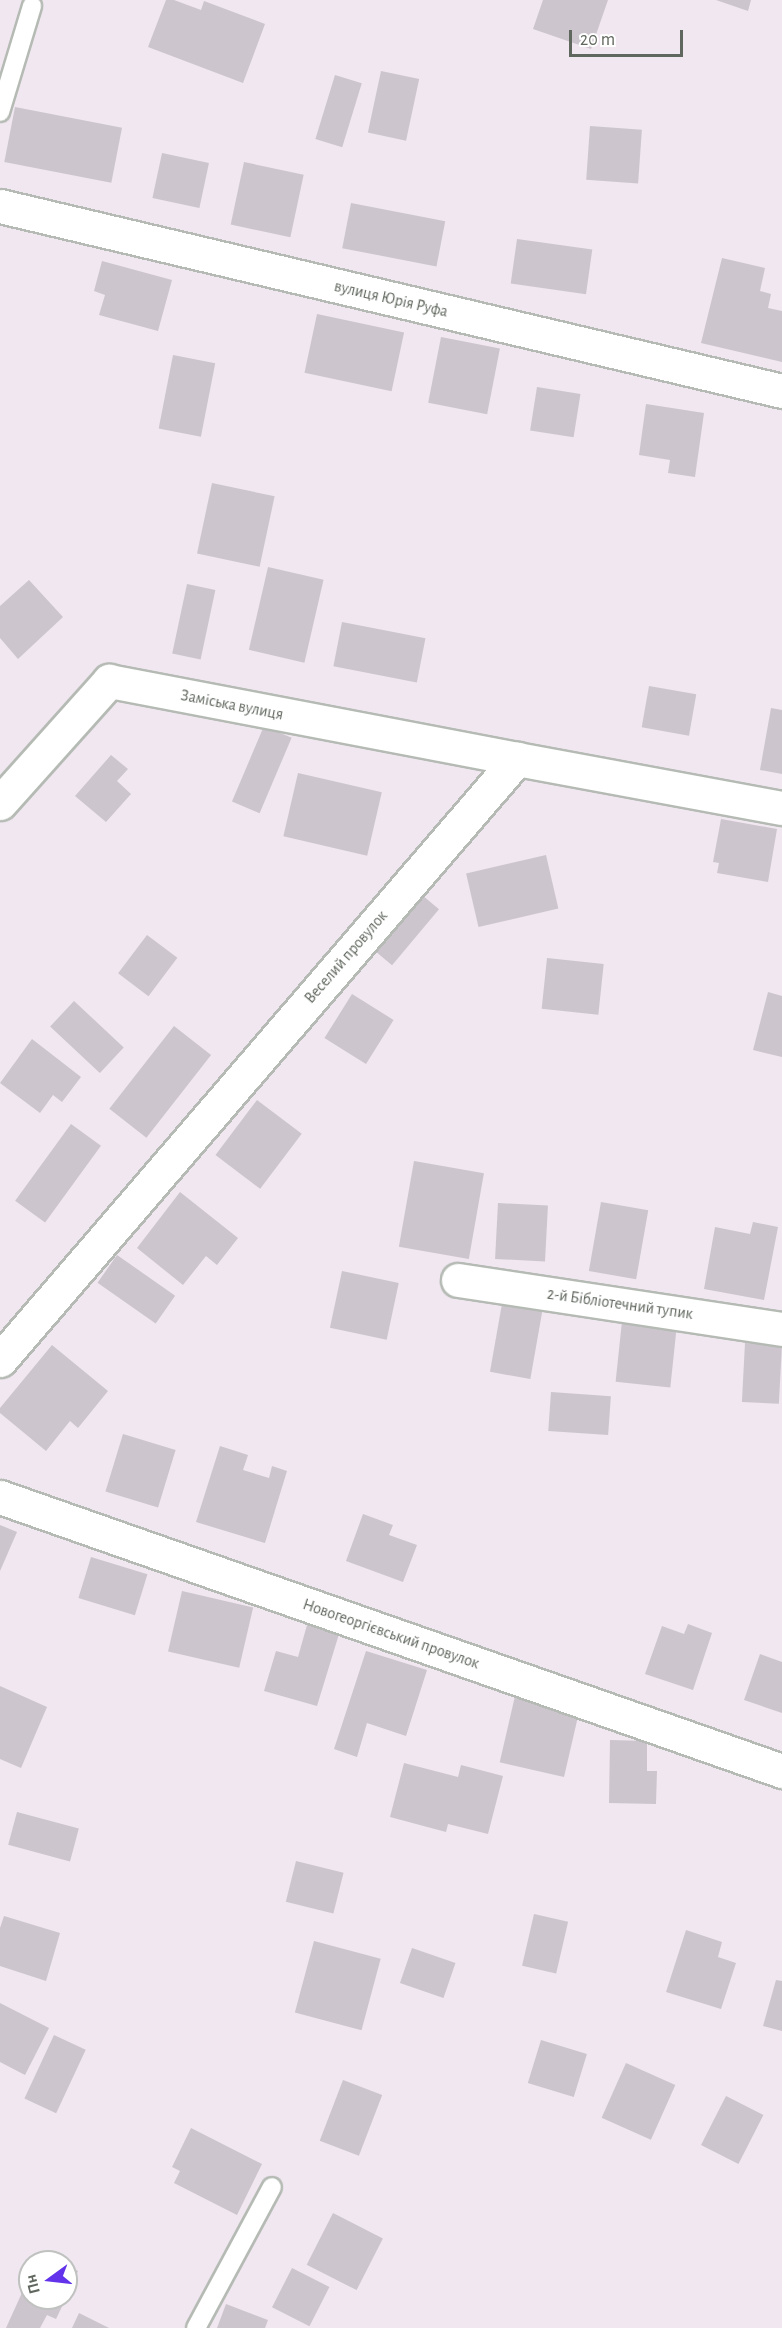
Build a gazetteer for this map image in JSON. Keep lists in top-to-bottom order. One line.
{"streets":{"street":["вулиця Юрія Руфа","Заміська вулиця","Веселий провулок","2-й Бібліотечний тупик","Новогеоргієвський провулок"]},"crossings":[["Заміська вулиця","Веселий провулок"]],"scale_bar":"20 m","north":"left"}
